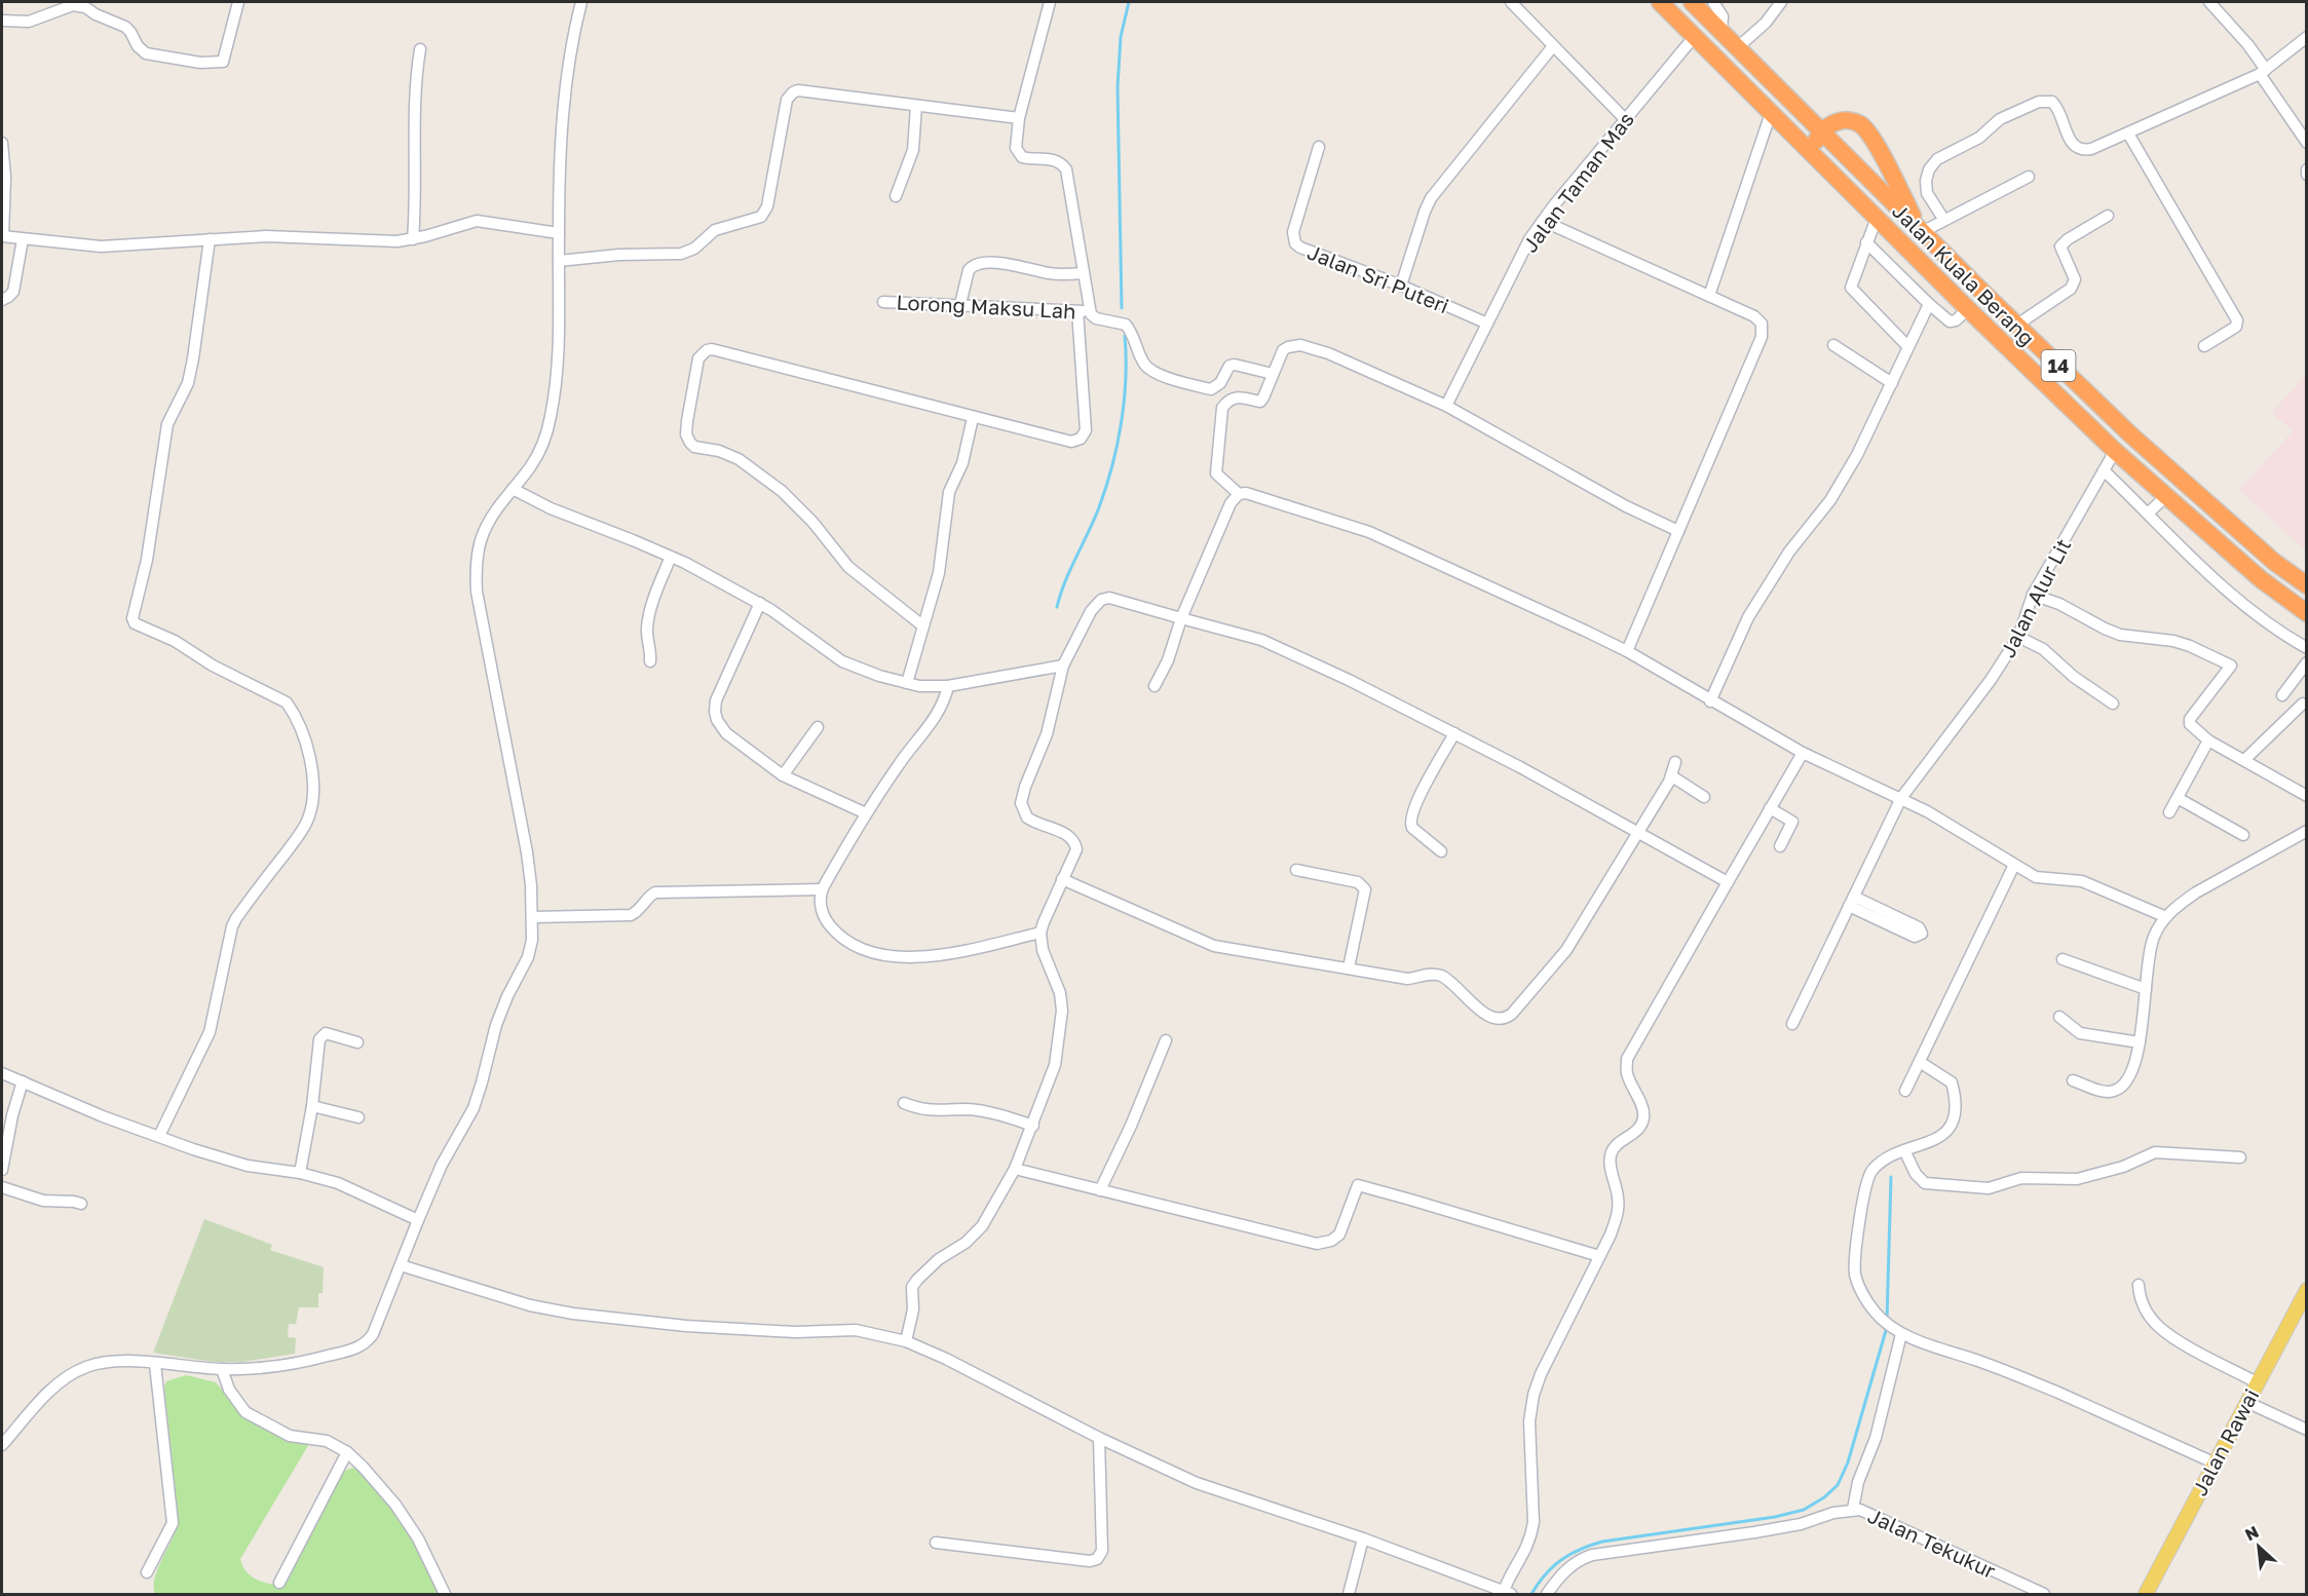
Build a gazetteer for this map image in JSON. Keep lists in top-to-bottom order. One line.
{"streets":{"highway":["Jalan Kuala Berang","14"],"main road":["Jalan Rawai"],"street":["Jalan Taman Mas","Jalan Sri Puteri","Lorong Maksu Lah","Jalan Alur Lit","Jalan Tekukur"]},"crossings":[["Jalan Taman Mas","Jalan Kuala Berang"],["Jalan Taman Mas","Jalan Sri Puteri"],["Jalan Kuala Berang","Jalan Alur Lit"]],"north":"top left"}
